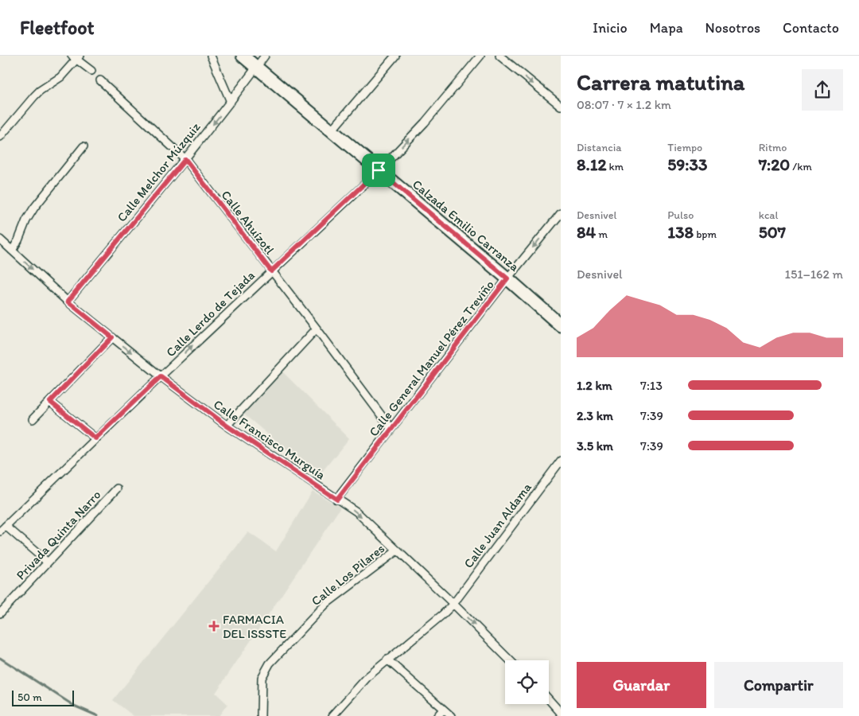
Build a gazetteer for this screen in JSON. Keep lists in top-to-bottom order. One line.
{"streets":{"main road":["Calzada Emilio Carranza"],"street":["Calle Melchor Múzquiz","Calle Ahuízotl","Calle Lerdo de Tejada","Calle General Manuel Pérez Treviño","Calle Francisco Murguía","Calle Juan Aldama","Privada Quinta Narro","Calle Los Pilares"]},"crossings":[["Calle Melchor Múzquiz","Calle Ahuízotl"],["Calle Melchor Múzquiz","Calzada Emilio Carranza"],["Calle Melchor Múzquiz","Calle Francisco Murguía"],["Calle Ahuízotl","Calle Lerdo de Tejada"],["Calle Ahuízotl","Calle General Manuel Pérez Treviño"],["Calzada Emilio Carranza","Calle Lerdo de Tejada"],["Calzada Emilio Carranza","Calle General Manuel Pérez Treviño"],["Calle Lerdo de Tejada","Calle Francisco Murguía"],["Calle General Manuel Pérez Treviño","Calle Francisco Murguía"],["Calle Francisco Murguía","Calle Juan Aldama"],["Calle Francisco Murguía","Calle Los Pilares"]],"one_way":["Calle Lerdo de Tejada","Calle Francisco Murguía"],"places":{"health":["FARMACIA DEL ISSSTE"]},"scale_bar":"50 m","page":{"header":"Fleetfoot","nav":["Inicio","Mapa","Nosotros","Contacto"],"heading":["Carrera matutina","08:07 · 7 × 1.2 km"],"stats":[["Distancia","8.12 km"],["Tiempo","59:33"],["Ritmo","7:20 /km"],["Desnivel","84 m"],["Pulso","138 bpm"],["kcal","507"]],"chart":["Desnivel","151–162 m"],"list":[{"name":"1.2 km","note":"7:13"},{"name":"2.3 km","note":"7:39"},{"name":"3.5 km","note":"7:39"}],"buttons":["Guardar","Compartir"],"scale":"50 m"}}
